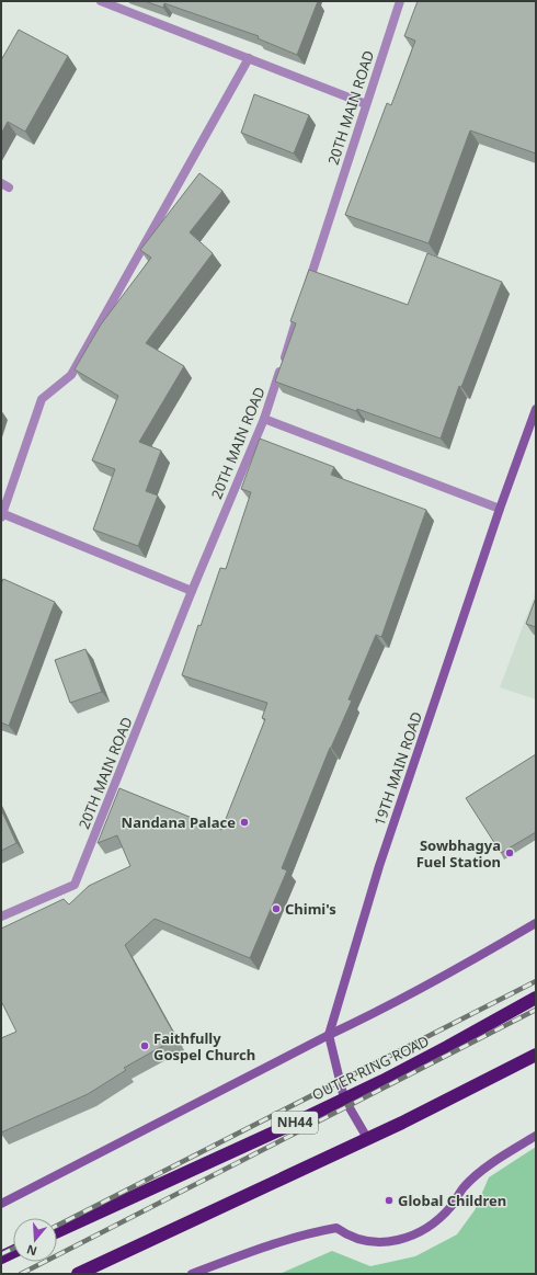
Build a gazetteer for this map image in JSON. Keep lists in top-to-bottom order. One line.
{"streets":{"highway":["OUTER RING ROAD","NH44"],"street":["20TH MAIN ROAD","19TH MAIN ROAD"]},"places":["Nandana Palace","Sowbhagya Fuel Station","Chimi's","Faithfully Gospel Church","Global Children"],"north":"bottom"}
